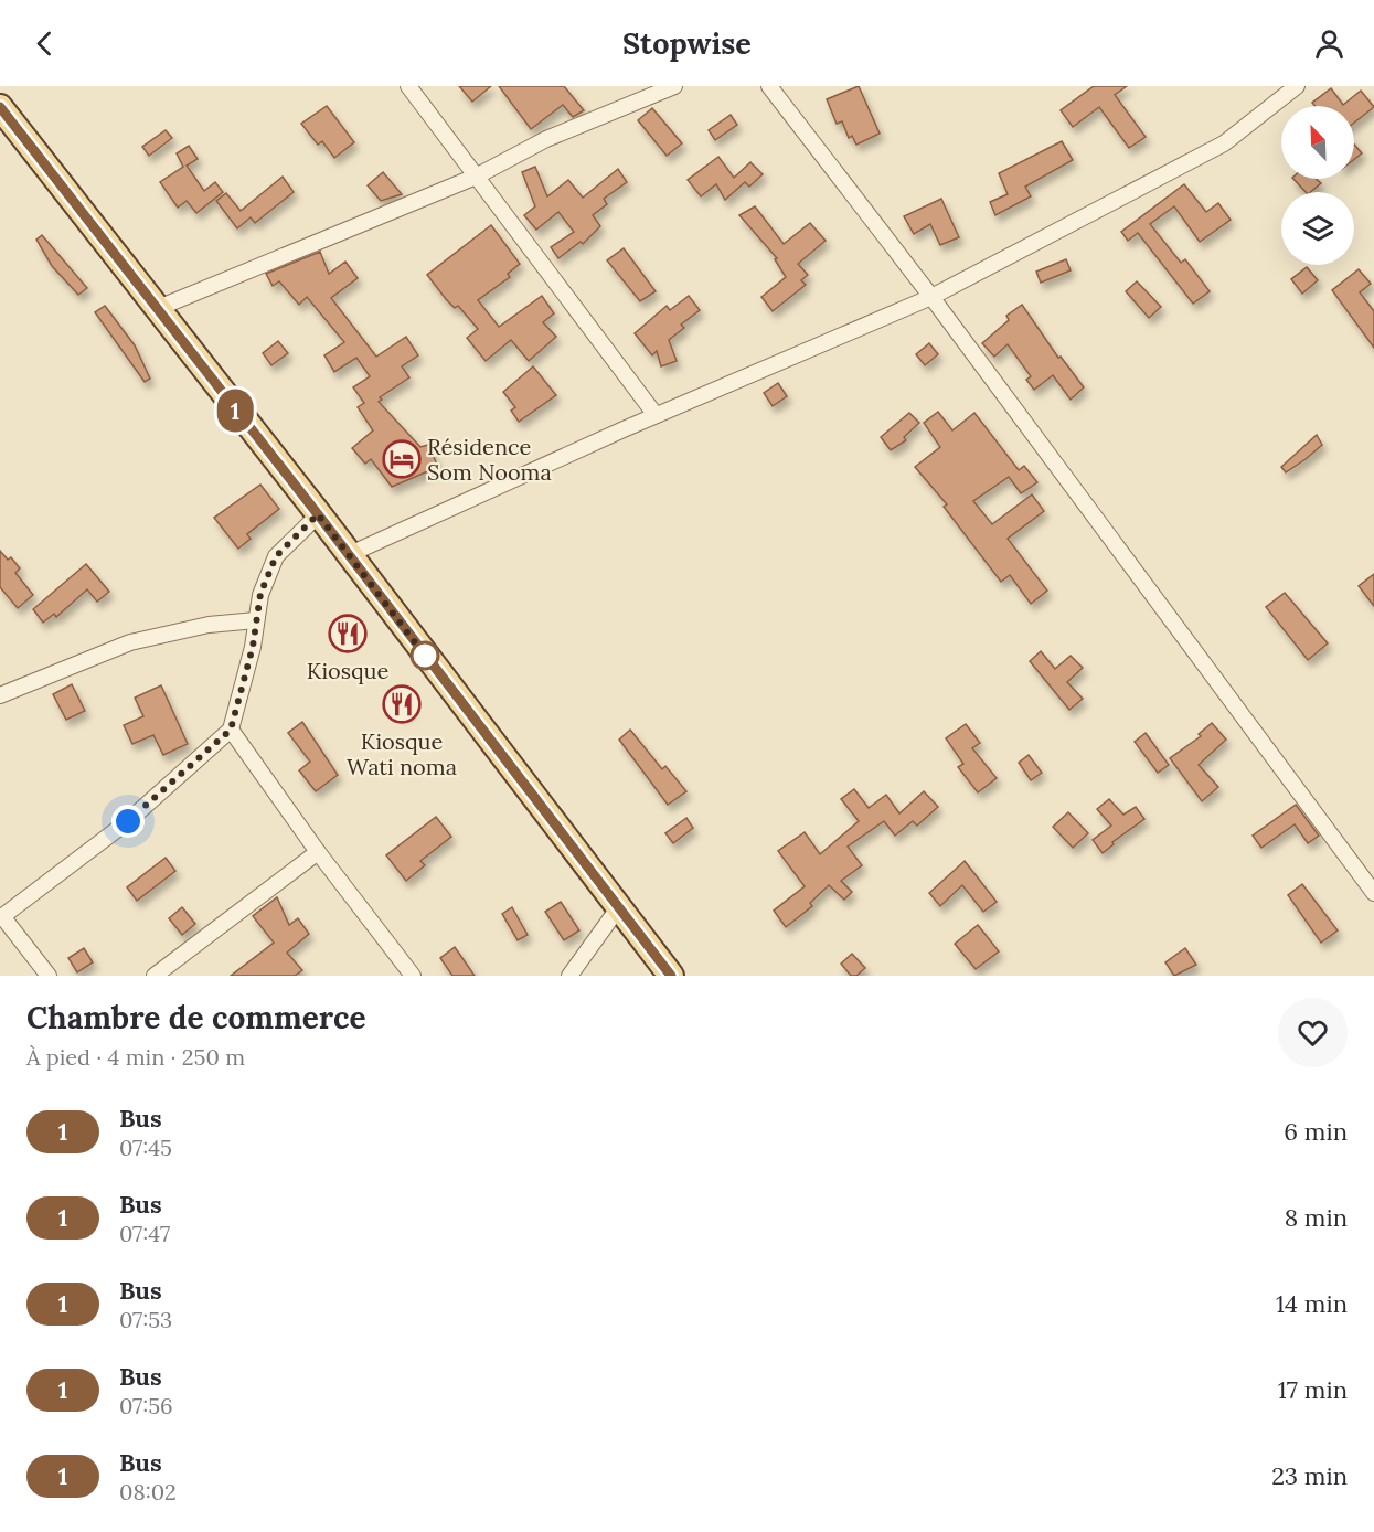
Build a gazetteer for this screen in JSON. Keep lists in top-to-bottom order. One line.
{"places":{"hotel":["Résidence Som Nooma"],"restaurant":["Kiosque","Kiosque Wati noma"]},"lines":["bus line 1"],"north":"top left","page":{"header":"Stopwise","on_map":"1","heading":["Chambre de commerce","À pied · 4 min · 250 m"],"list":[{"mark":"1","name":"Bus","note":"07:45","value":"6 min"},{"mark":"1","name":"Bus","note":"07:47","value":"8 min"},{"mark":"1","name":"Bus","note":"07:53","value":"14 min"},{"mark":"1","name":"Bus","note":"07:56","value":"17 min"},{"mark":"1","name":"Bus","note":"08:02","value":"23 min"}]}}
